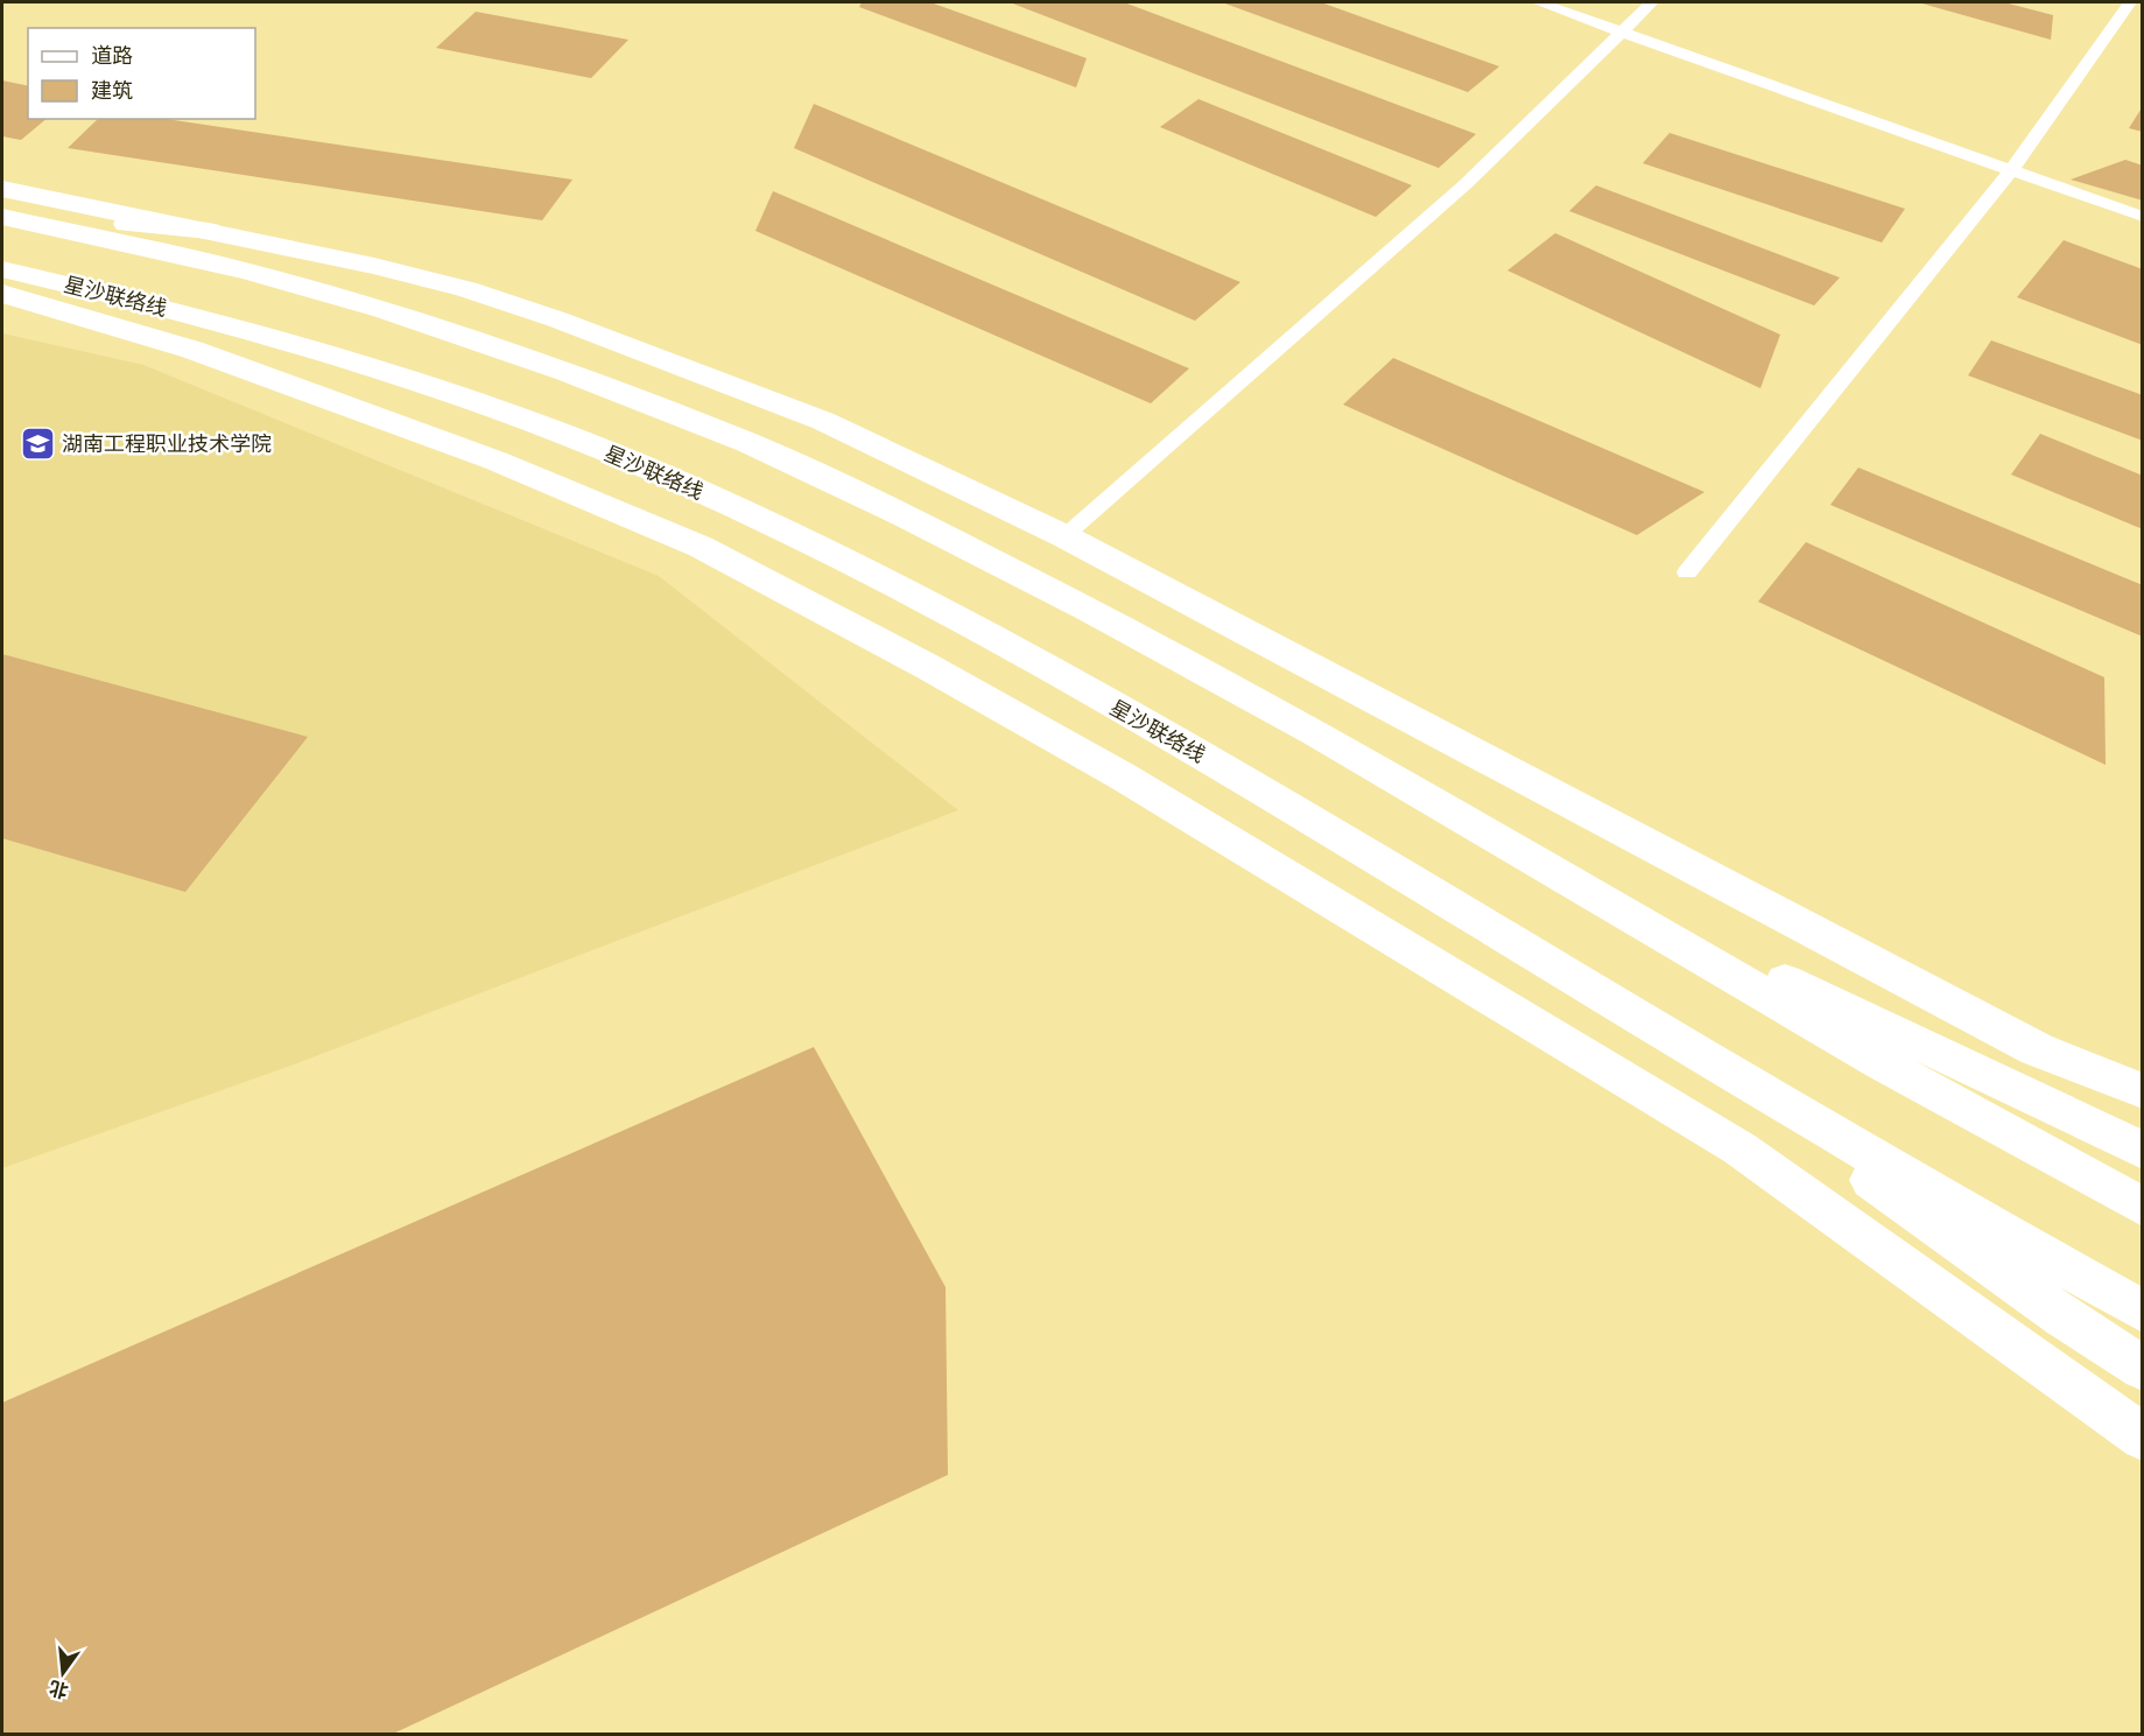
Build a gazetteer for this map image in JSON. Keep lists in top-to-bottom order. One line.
{"streets":{"main road":["星沙联络线"]},"places":{"school or university":["湖南工程职业技术学院"]},"legend":["道路","建筑"],"north":"bottom"}
